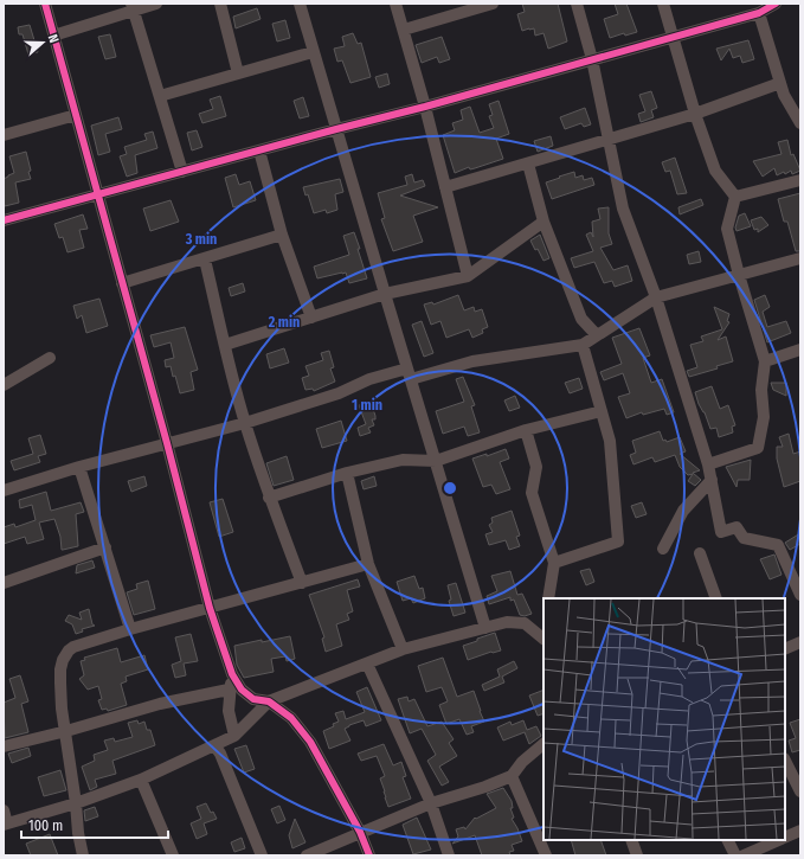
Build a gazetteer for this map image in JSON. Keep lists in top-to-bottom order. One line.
{"scale_bar":"100 m","north":"right","rings":["3 min","2 min","1 min"]}
